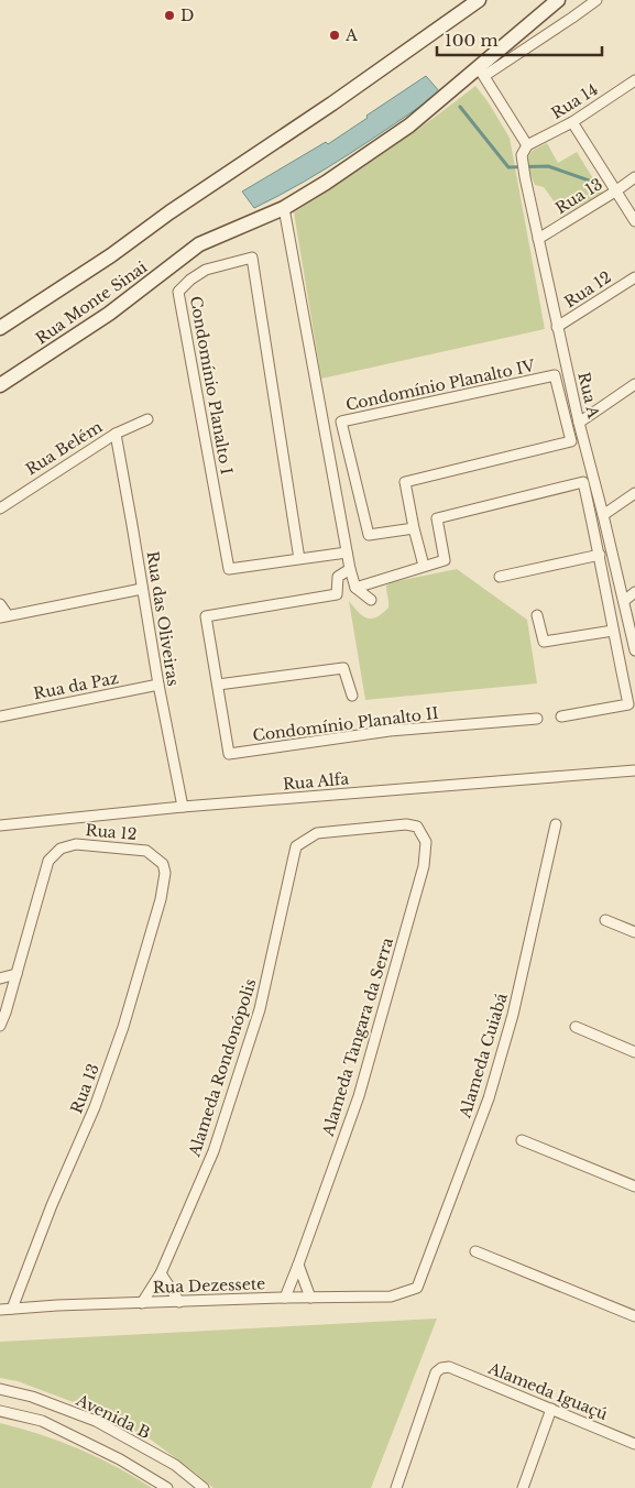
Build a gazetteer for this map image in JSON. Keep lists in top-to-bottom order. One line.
{"streets":{"main road":["Rua Monte Sinai"],"street":["Rua 14","Rua 13","Rua 12","Condomínio Planalto I","Condomínio Planalto IV","Rua A","Rua Belém","Rua das Oliveiras","Rua da Paz","Condomínio Planalto II","Rua Alfa","Alameda Tangara da Serra","Alameda Cuiabá","Alameda Rondonópolis","Rua Dezessete","Alameda Iguaçú","Avenida B"]},"crossings":[["Rua 14","Rua A"],["Rua 13","Rua 12"],["Rua 13","Rua A"],["Rua 13","Rua Dezessete"],["Rua 12","Rua A"],["Rua Belém","Rua das Oliveiras"],["Rua das Oliveiras","Rua da Paz"],["Rua das Oliveiras","Rua Alfa"],["Alameda Tangara da Serra","Alameda Rondonópolis"],["Alameda Tangara da Serra","Rua Dezessete"],["Alameda Cuiabá","Rua Dezessete"],["Alameda Rondonópolis","Rua Dezessete"]],"places":["D","A"],"scale_bar":"100 m"}
